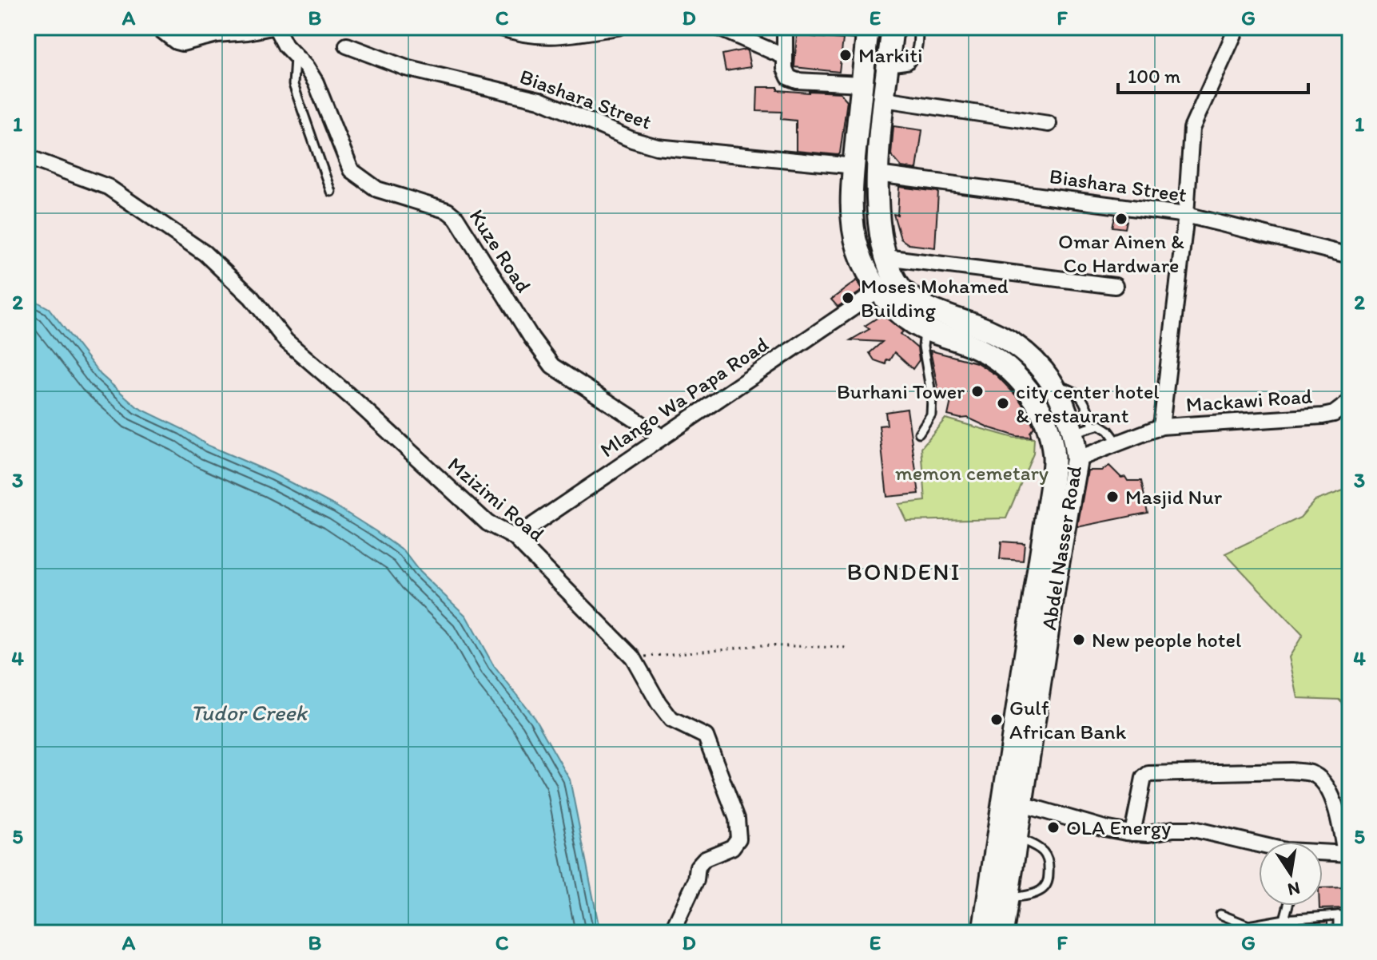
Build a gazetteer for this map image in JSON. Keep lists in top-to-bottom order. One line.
{"streets":{"main road":["Abdel Nasser Road"],"street":["Biashara Street","Kuze Road","Mlango Wa Papa Road","Mackawi Road","Mzizimi Road"]},"crossings":[["Biashara Street","Abdel Nasser Road"],["Kuze Road","Mlango Wa Papa Road"],["Mlango Wa Papa Road","Mzizimi Road"],["Mlango Wa Papa Road","Abdel Nasser Road"],["Mackawi Road","Abdel Nasser Road"]],"districts":["BONDENI"],"water":["Tudor Creek"],"parks":["memon cemetary"],"places":["Markiti","Omar Ainen & Co Hardware","Moses Mohamed Building","Burhani Tower","city center hotel & restaurant","Masjid Nur","New people hotel","Gulf African Bank","OLA Energy"],"scale_bar":"100 m","north":"bottom","grid":{"columns":["A","B","C","D","E","F","G"],"rows":["1","2","3","4","5"]}}
